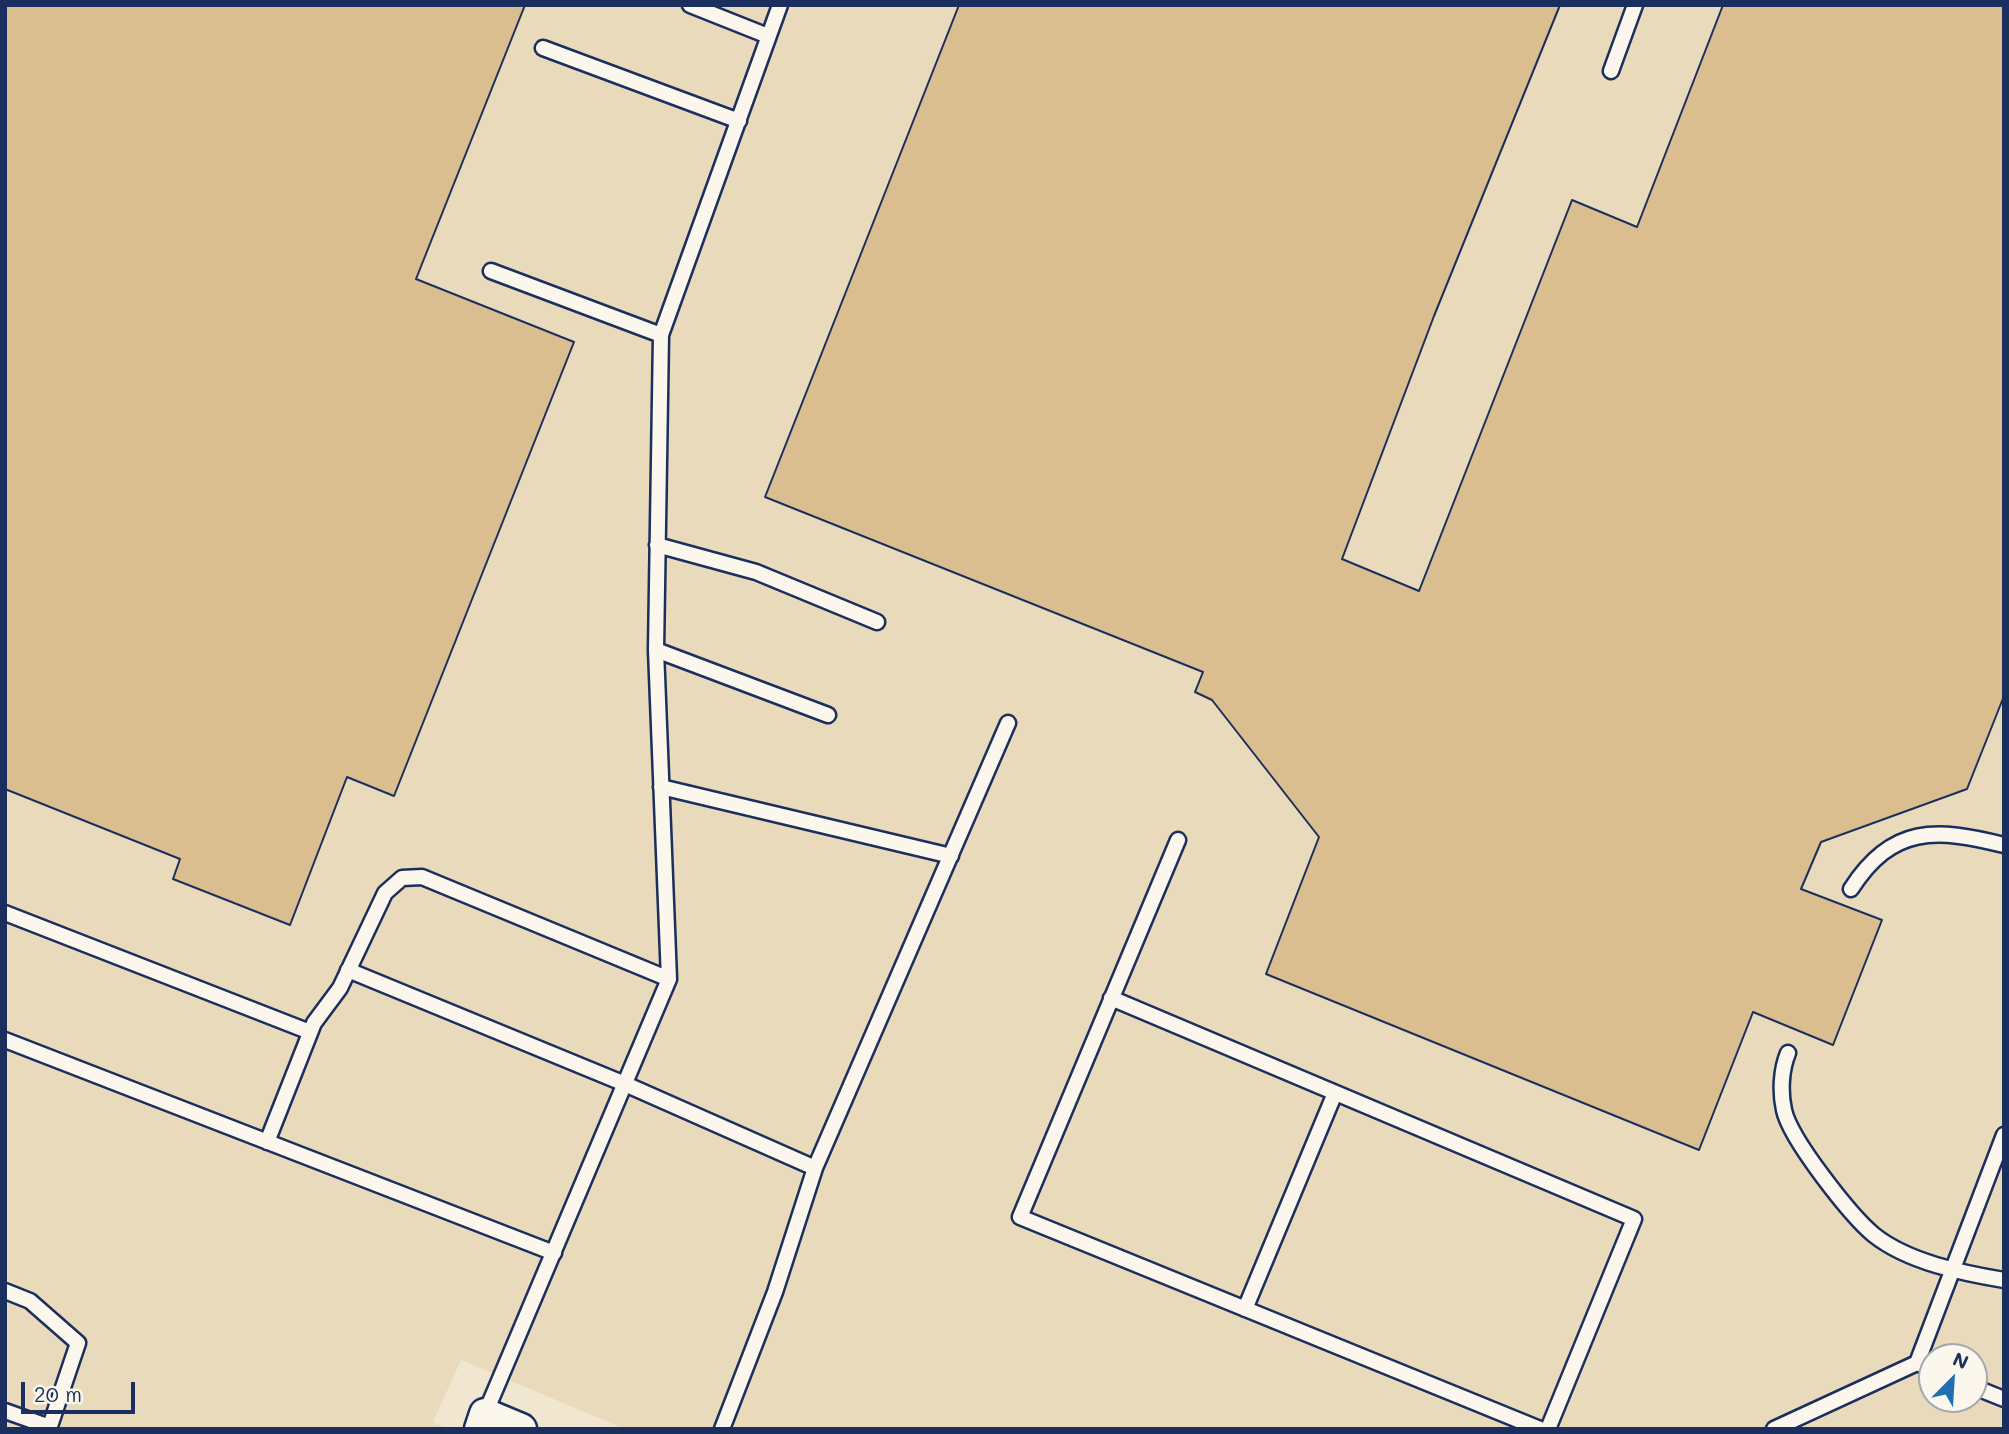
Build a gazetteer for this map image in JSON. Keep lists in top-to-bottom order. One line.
{"scale_bar":"20 m","north":"top right"}
